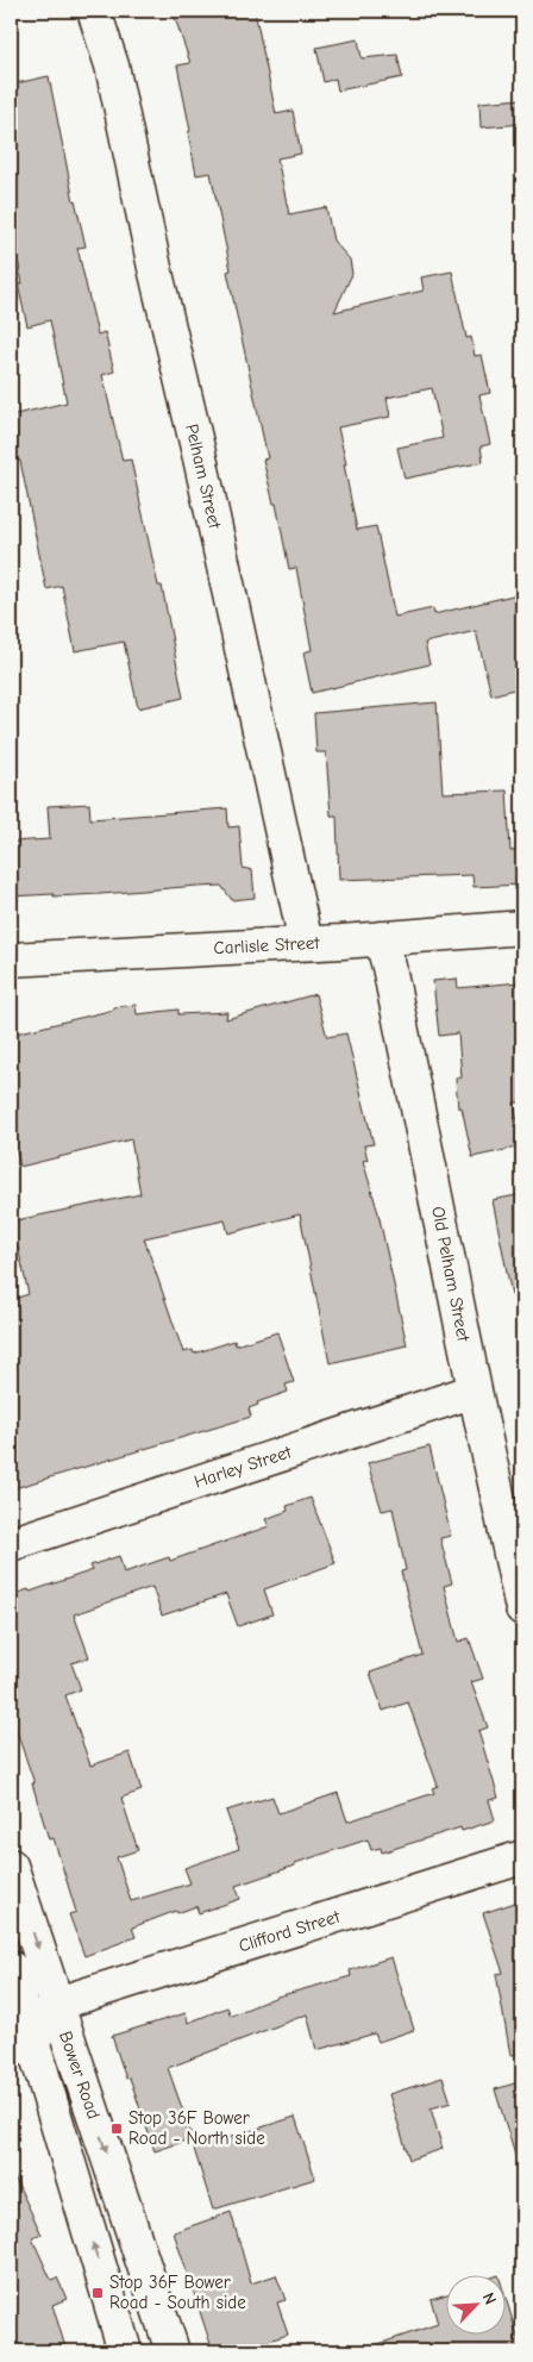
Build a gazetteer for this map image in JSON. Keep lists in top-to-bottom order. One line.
{"streets":{"street":["Pelham Street","Carlisle Street","Old Pelham Street","Harley Street","Clifford Street","Bower Road"]},"crossings":[["Pelham Street","Carlisle Street"],["Carlisle Street","Old Pelham Street"],["Old Pelham Street","Harley Street"],["Clifford Street","Bower Road"]],"places":{"transit":["Stop 36F Bower Road - North side","Stop 36F Bower Road - South side"]},"north":"top right"}
